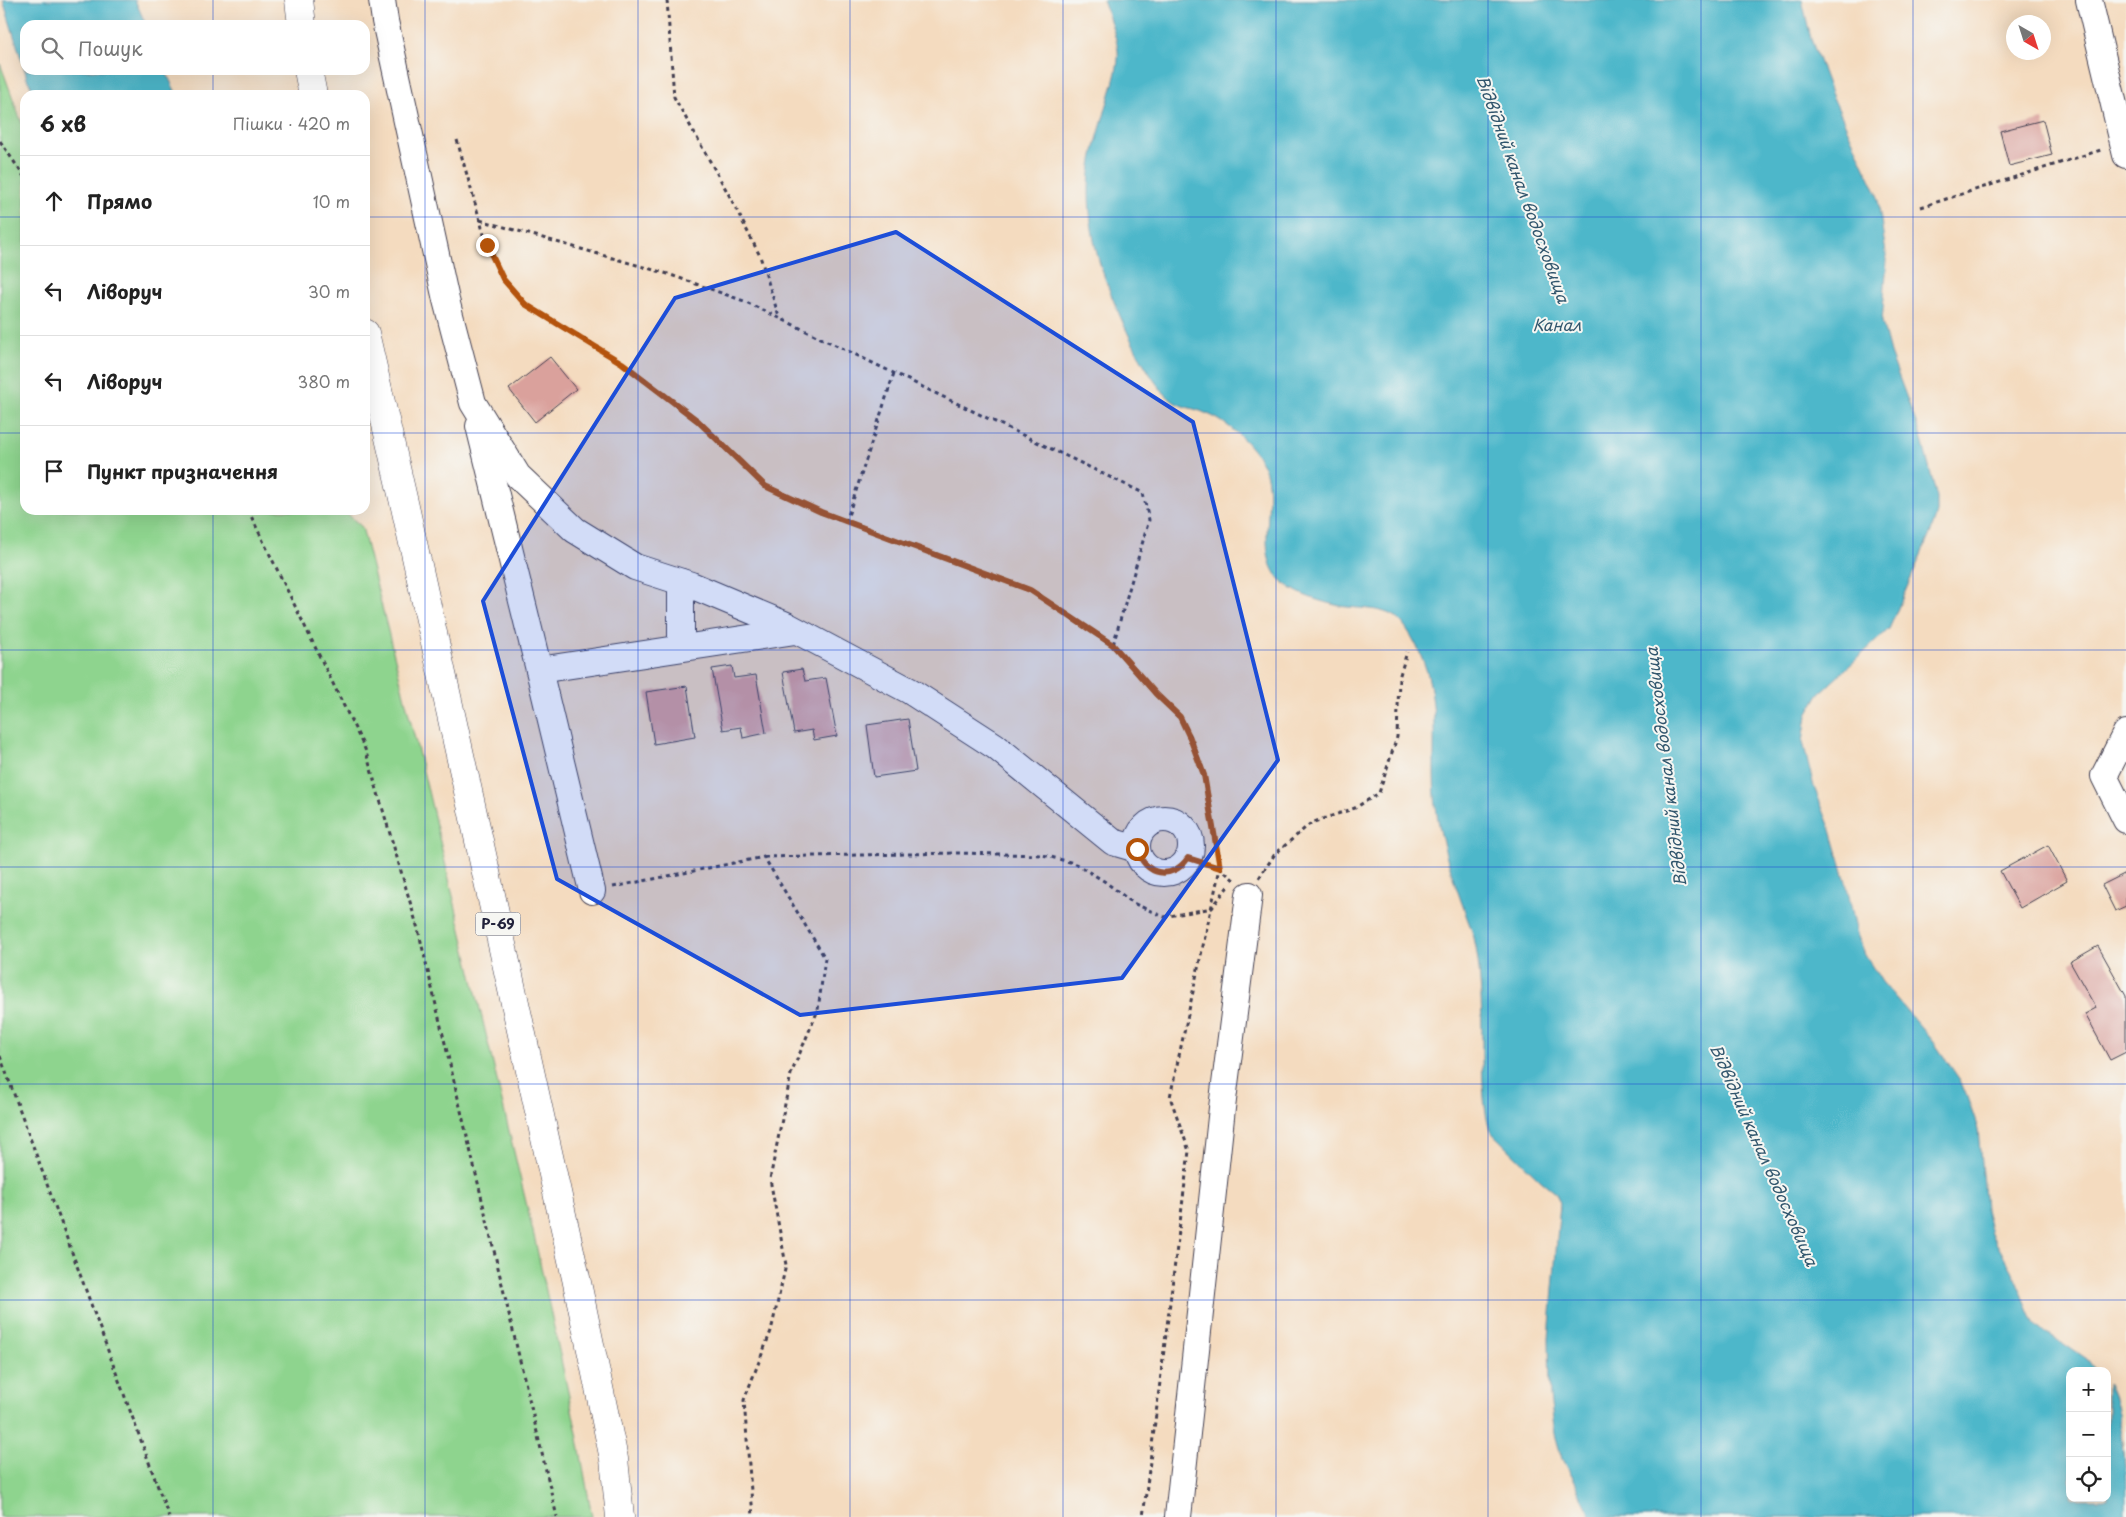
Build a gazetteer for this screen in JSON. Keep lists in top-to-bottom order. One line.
{"streets":{"main road":["Р-69"]},"water":["Відвідний канал водосховища","Канал"],"north":"bottom right","page":{"search":"Пошук","heading":["6 хв","Пішки · 420 m"],"list":[["Прямо","10 m"],["Ліворуч","30 m"],["Ліворуч","380 m"],"Пункт призначення"],"map_buttons":["+","−"]}}
